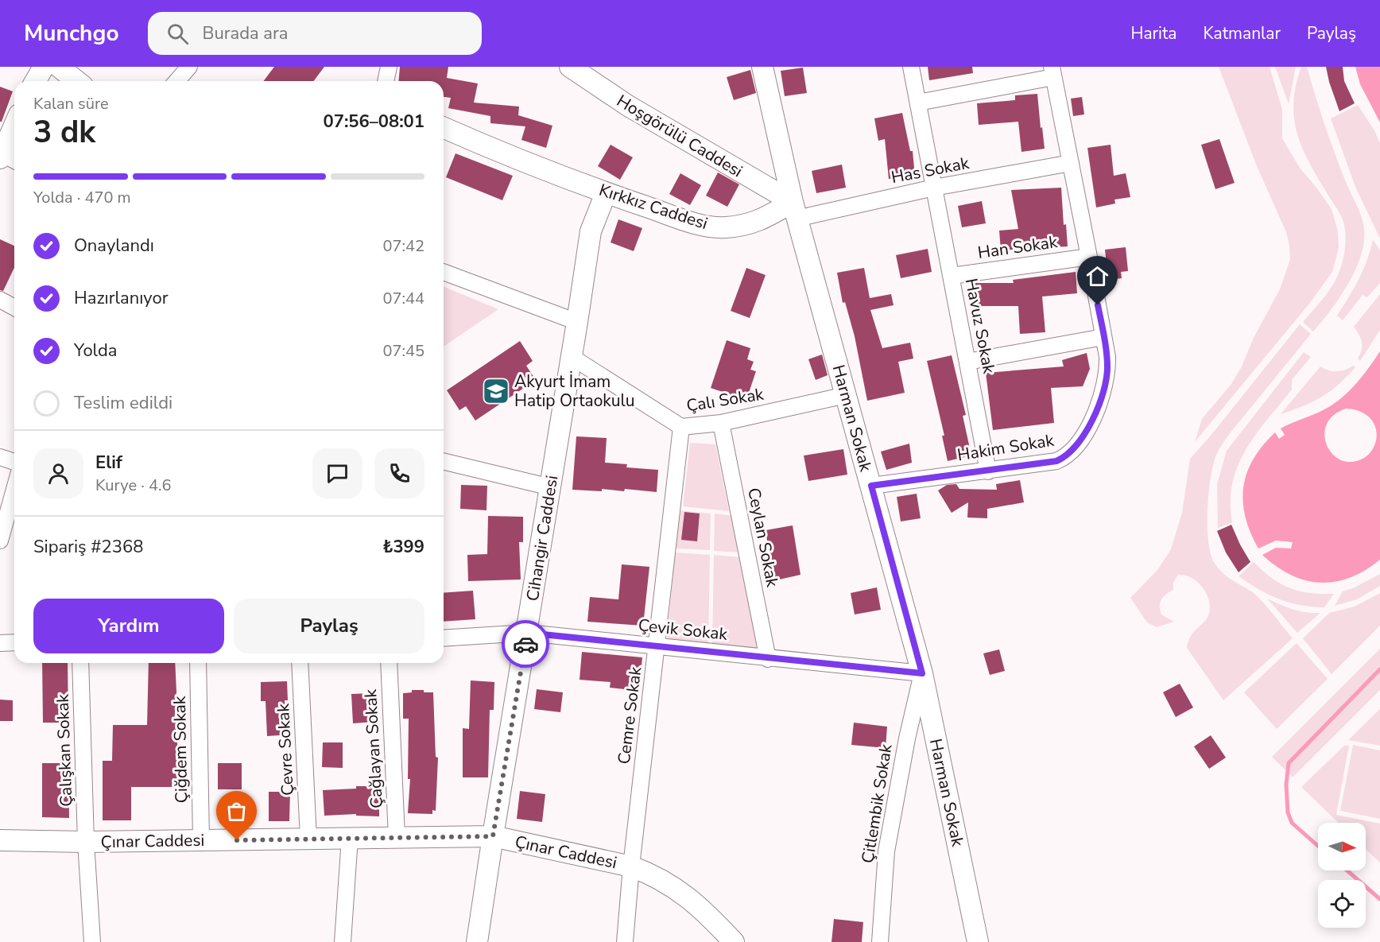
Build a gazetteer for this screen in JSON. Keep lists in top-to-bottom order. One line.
{"streets":{"street":["Hoşgörülü Caddesi","Has Sokak","Kırkkız Caddesi","Han Sokak","Havuz Sokak","Çalı Sokak","Harman Sokak","Hakim Sokak","Ceylan Sokak","Cihangir Caddesi","Çevik Sokak","Cemre Sokak","Çağlayan Sokak","Çiğdem Sokak","Çevre Sokak","Çalışkan Sokak","Çitlembik Sokak","Çınar Caddesi"]},"crossings":[["Hoşgörülü Caddesi","Has Sokak"],["Hoşgörülü Caddesi","Kırkkız Caddesi"],["Hoşgörülü Caddesi","Harman Sokak"],["Has Sokak","Kırkkız Caddesi"],["Has Sokak","Havuz Sokak"],["Has Sokak","Harman Sokak"],["Has Sokak","Hakim Sokak"],["Kırkkız Caddesi","Harman Sokak"],["Kırkkız Caddesi","Cihangir Caddesi"],["Han Sokak","Havuz Sokak"],["Han Sokak","Hakim Sokak"],["Havuz Sokak","Hakim Sokak"],["Çalı Sokak","Harman Sokak"],["Çalı Sokak","Ceylan Sokak"],["Çalı Sokak","Cihangir Caddesi"],["Çalı Sokak","Cemre Sokak"],["Harman Sokak","Hakim Sokak"],["Harman Sokak","Çevik Sokak"],["Harman Sokak","Çitlembik Sokak"],["Ceylan Sokak","Çevik Sokak"],["Cihangir Caddesi","Çevik Sokak"],["Cihangir Caddesi","Çınar Caddesi"],["Çevik Sokak","Cemre Sokak"],["Çevik Sokak","Çitlembik Sokak"],["Cemre Sokak","Çınar Caddesi"],["Çağlayan Sokak","Çınar Caddesi"],["Çiğdem Sokak","Çınar Caddesi"],["Çevre Sokak","Çınar Caddesi"],["Çalışkan Sokak","Çınar Caddesi"]],"places":{"school or university":["Akyurt İmam Hatip Ortaokulu"]},"north":"right","page":{"header":"Munchgo","search":"Burada ara","nav":["Harita","Katmanlar","Paylaş"],"heading":["3 dk","Kalan süre","07:56–08:01"],"panel":["Elif","Kurye · 4.6","Sipariş #2368","₺399"],"bar":"Yolda · 470 m","list":[["Onaylandı","07:42"],["Hazırlanıyor","07:44"],["Yolda","07:45"],"Teslim edildi"],"buttons":["Yardım","Paylaş"]}}
